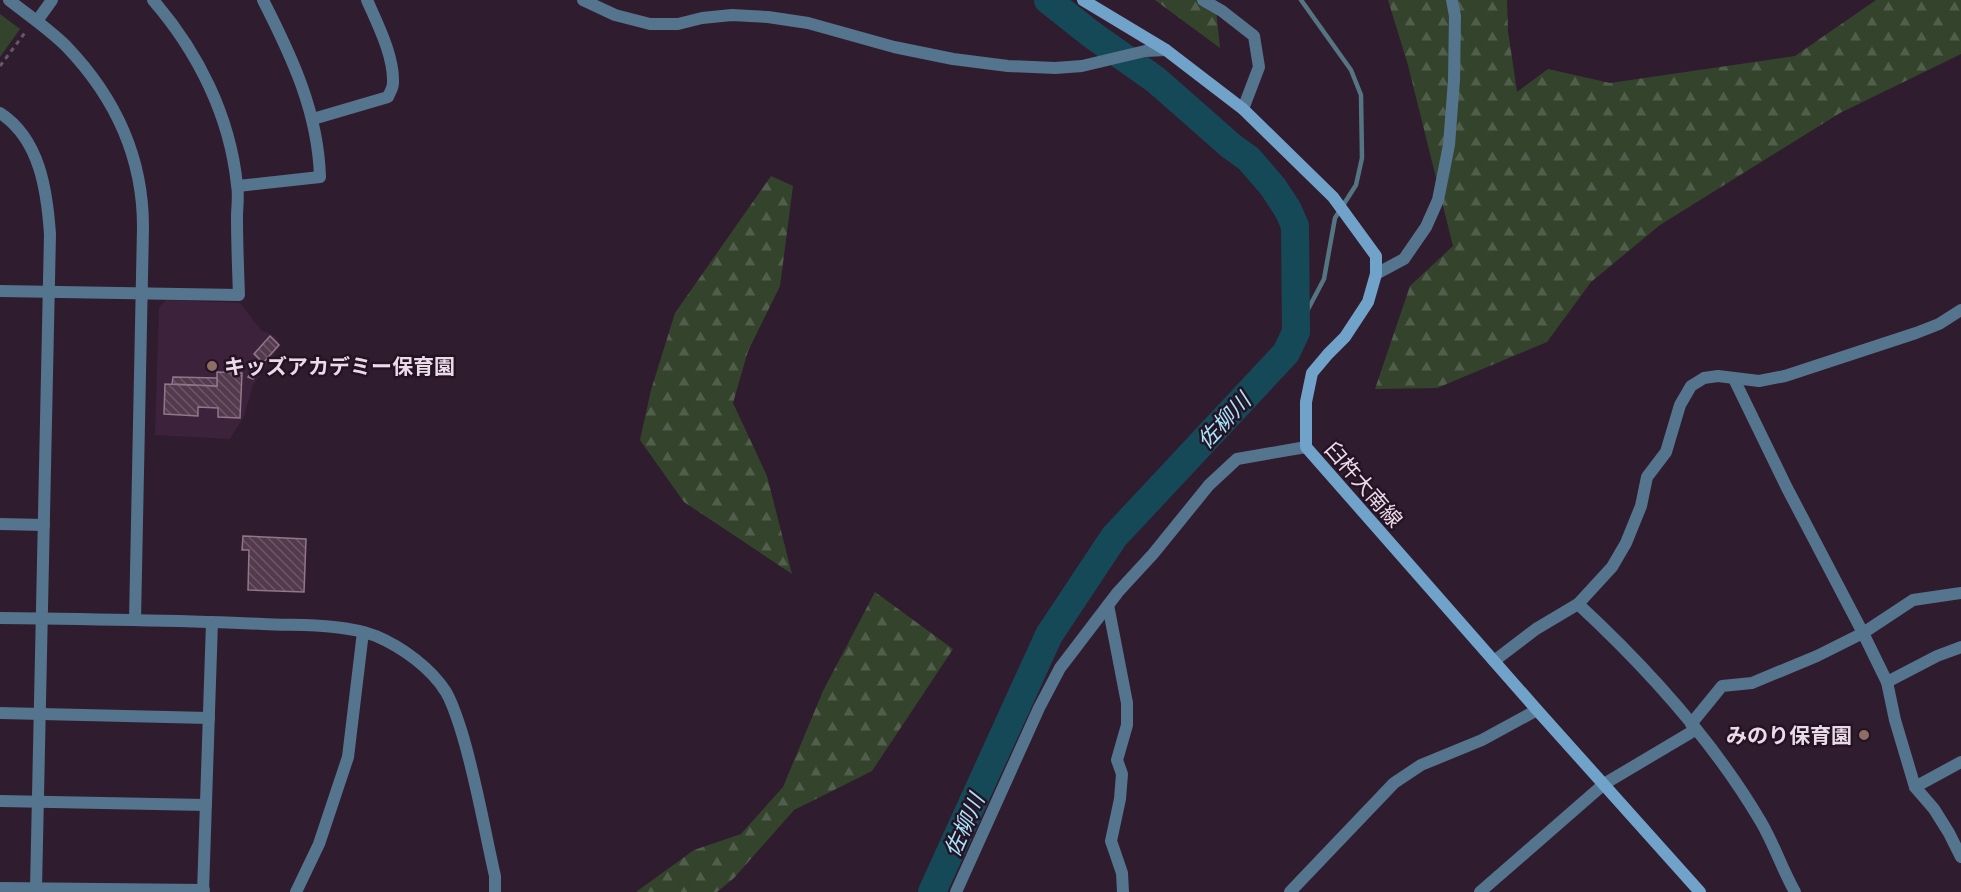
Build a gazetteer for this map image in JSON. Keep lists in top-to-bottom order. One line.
{"streets":{"main road":["臼杵大南線"]},"water":["佐柳川"],"places":["キッズアカデミー保育園","みのり保育園"]}
